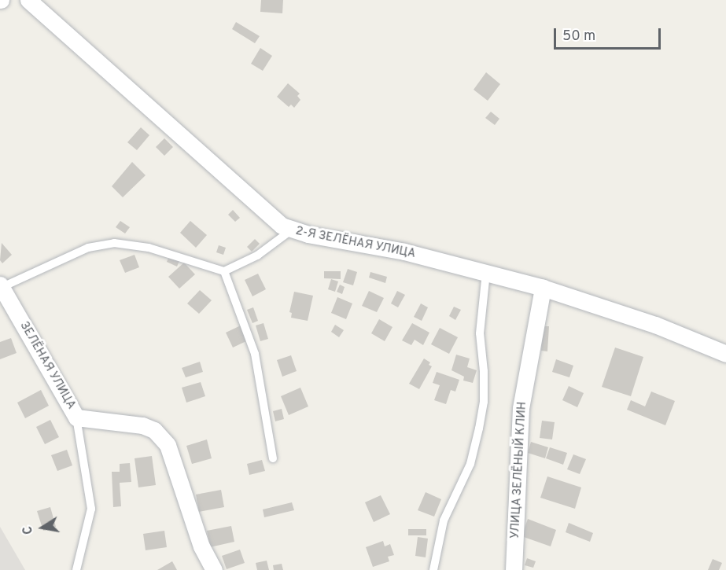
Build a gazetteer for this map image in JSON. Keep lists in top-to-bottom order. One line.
{"streets":{"street":["2-Я ЗЕЛЁНАЯ УЛИЦА","ЗЕЛЁНАЯ УЛИЦА","УЛИЦА ЗЕЛЁНЫЙ КЛИН"]},"crossings":[["2-Я ЗЕЛЁНАЯ УЛИЦА","УЛИЦА ЗЕЛЁНЫЙ КЛИН"]],"scale_bar":"50 m","north":"left"}
